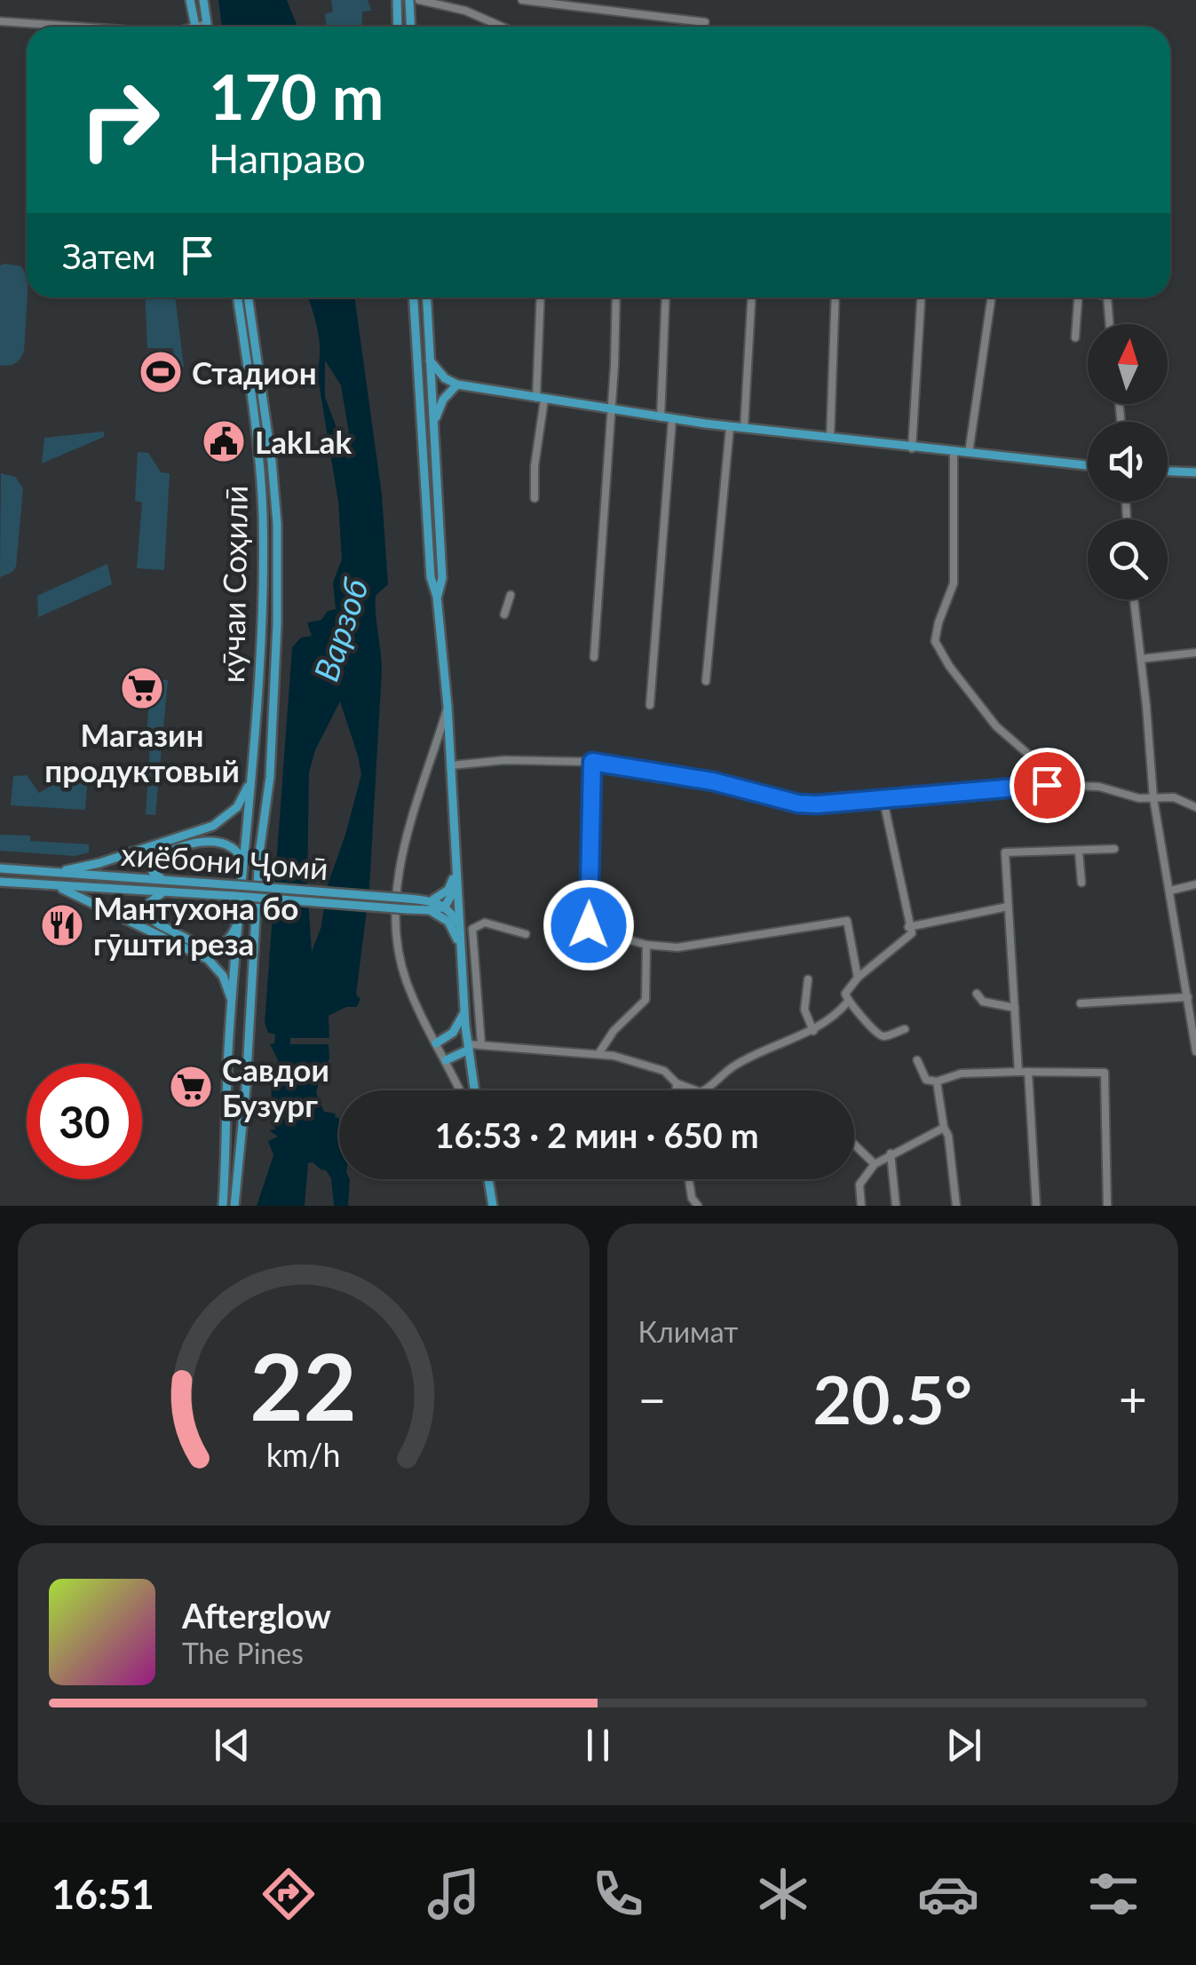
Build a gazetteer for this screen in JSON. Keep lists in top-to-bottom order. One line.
{"streets":{"main road":["кӯчаи Соҳилӣ","хиёбони Ҷомӣ"]},"water":["Варзоб"],"places":{"sports":["Стадион"],"public building":["LakLak"],"supermarket":["Магазин продуктовый","Савдои Бузург"],"restaurant":["Мантухона бо гӯшти реза"]},"north":"top","page":{"turn":["170 m","Направо"],"then":"Затем","limit":"30","trip":"16:53 · 2 мин · 650 m","tile":"Климат","heat":["−","20.5°","+"],"song":["Afterglow","The Pines"],"tabs":"16:51","gauge":["22","km/h"]}}
